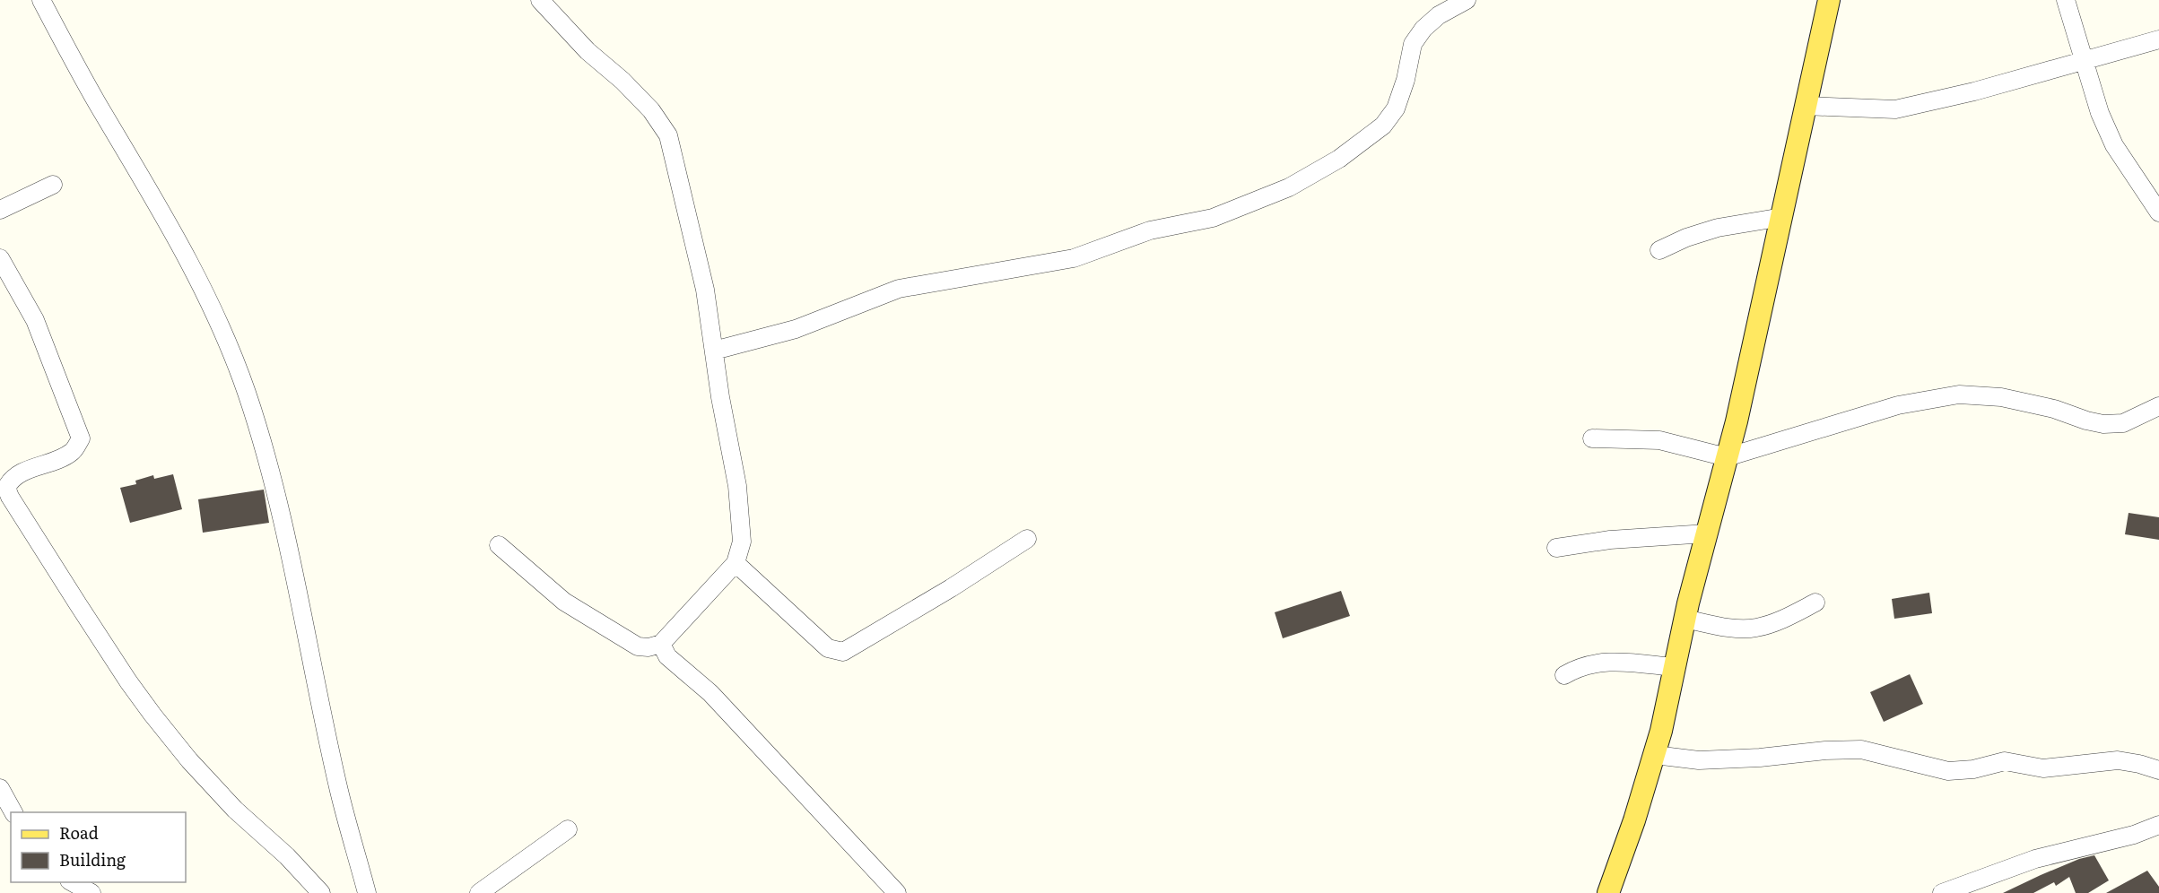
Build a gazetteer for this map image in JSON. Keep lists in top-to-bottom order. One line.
{"legend":["Road","Building"]}
